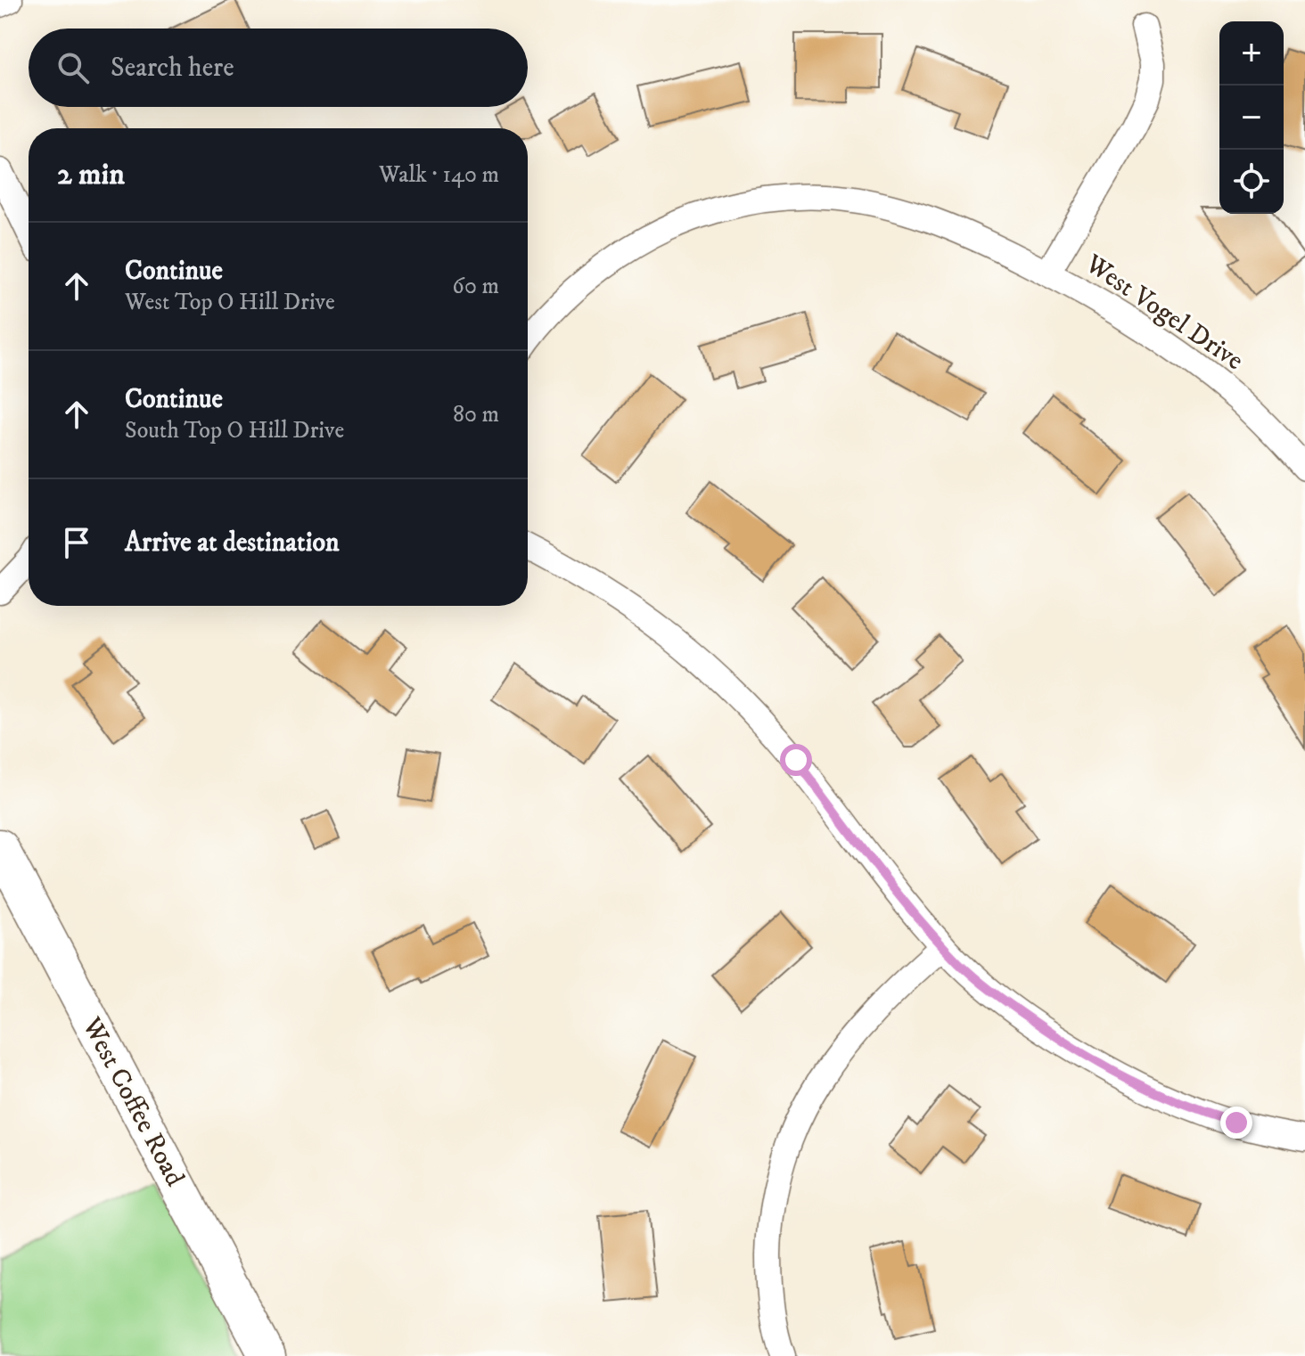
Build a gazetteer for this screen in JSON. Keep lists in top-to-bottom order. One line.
{"streets":{"street":["West Vogel Drive","West Coffee Road"]},"page":{"map_buttons":["+","−"],"search":"Search here","heading":["2 min","Walk · 140 m"],"list":[["Continue","West Top O Hill Drive","60 m"],["Continue","South Top O Hill Drive","80 m"],"Arrive at destination"]}}
